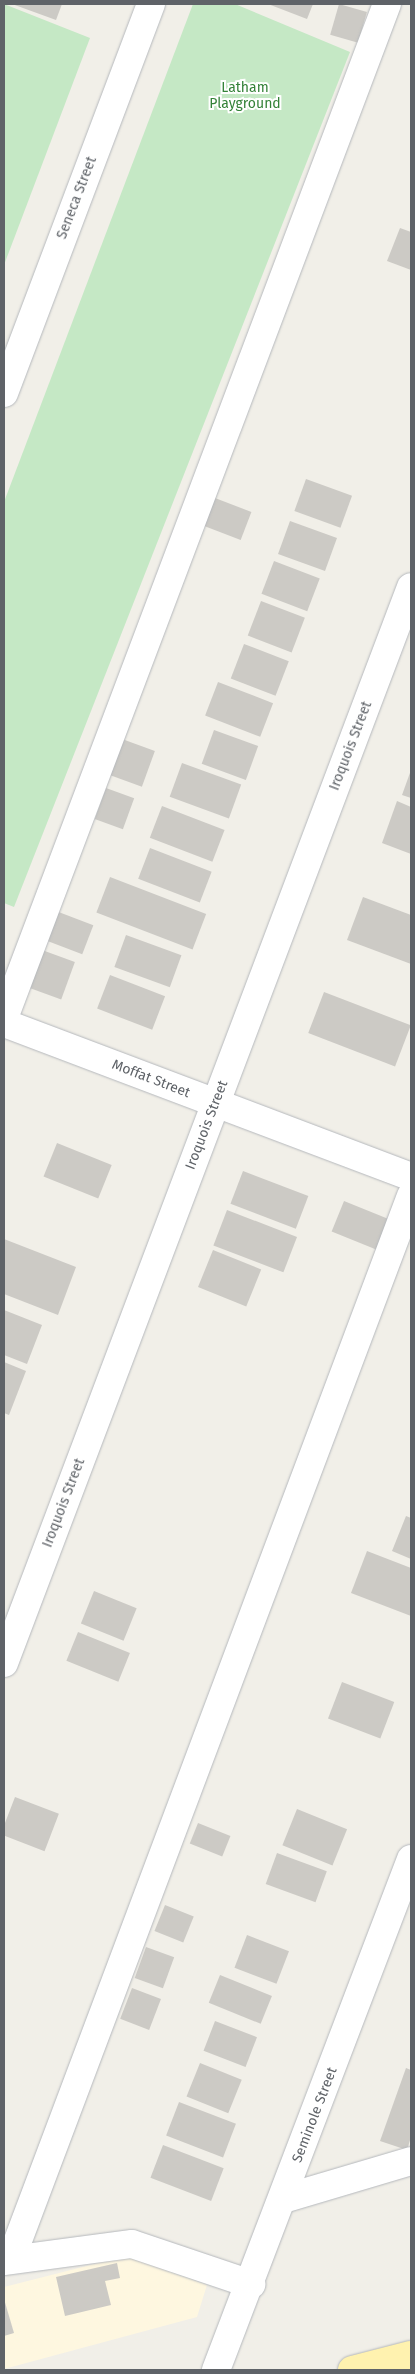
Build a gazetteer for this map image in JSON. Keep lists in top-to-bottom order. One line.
{"streets":{"street":["Seneca Street","Iroquois Street","Moffat Street","Seminole Street"]},"crossings":[["Iroquois Street","Moffat Street"]],"parks":["Latham Playground"]}
